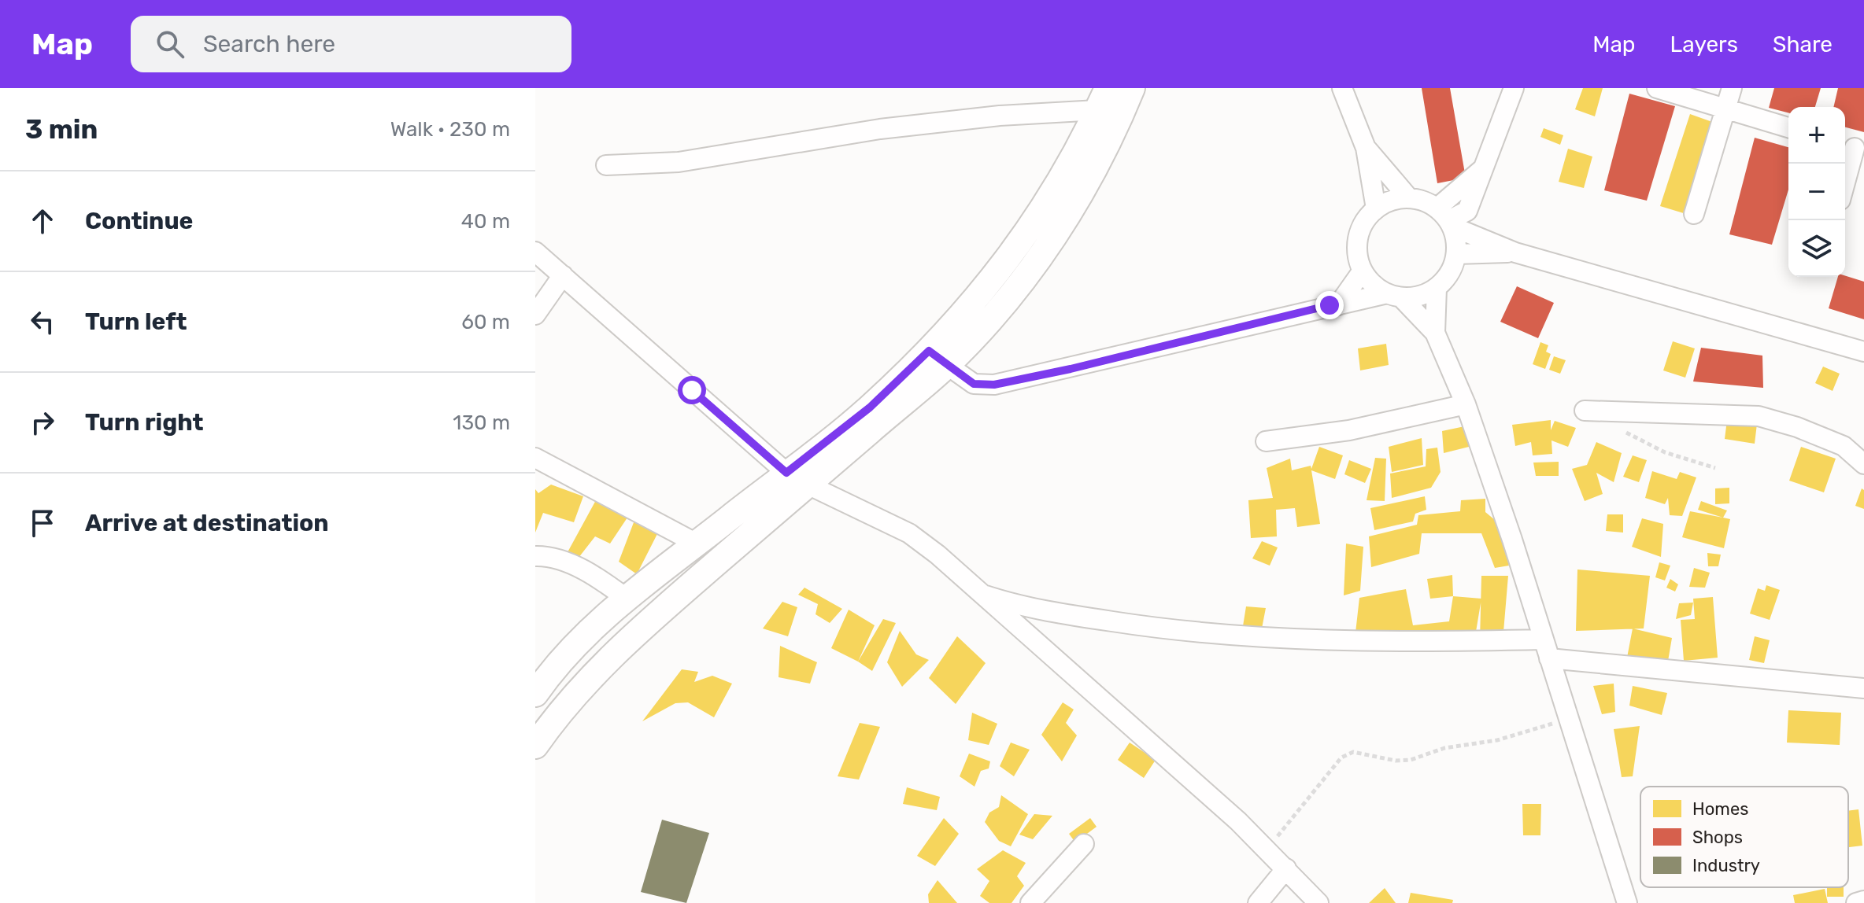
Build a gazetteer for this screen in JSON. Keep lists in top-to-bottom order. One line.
{"legend":["Homes","Shops","Industry"],"page":{"header":"Map","search":"Search here","nav":["Map","Layers","Share"],"heading":["3 min","Walk · 230 m"],"map_buttons":["+","−"],"list":[["Continue","40 m"],["Turn left","60 m"],["Turn right","130 m"],"Arrive at destination"]}}
